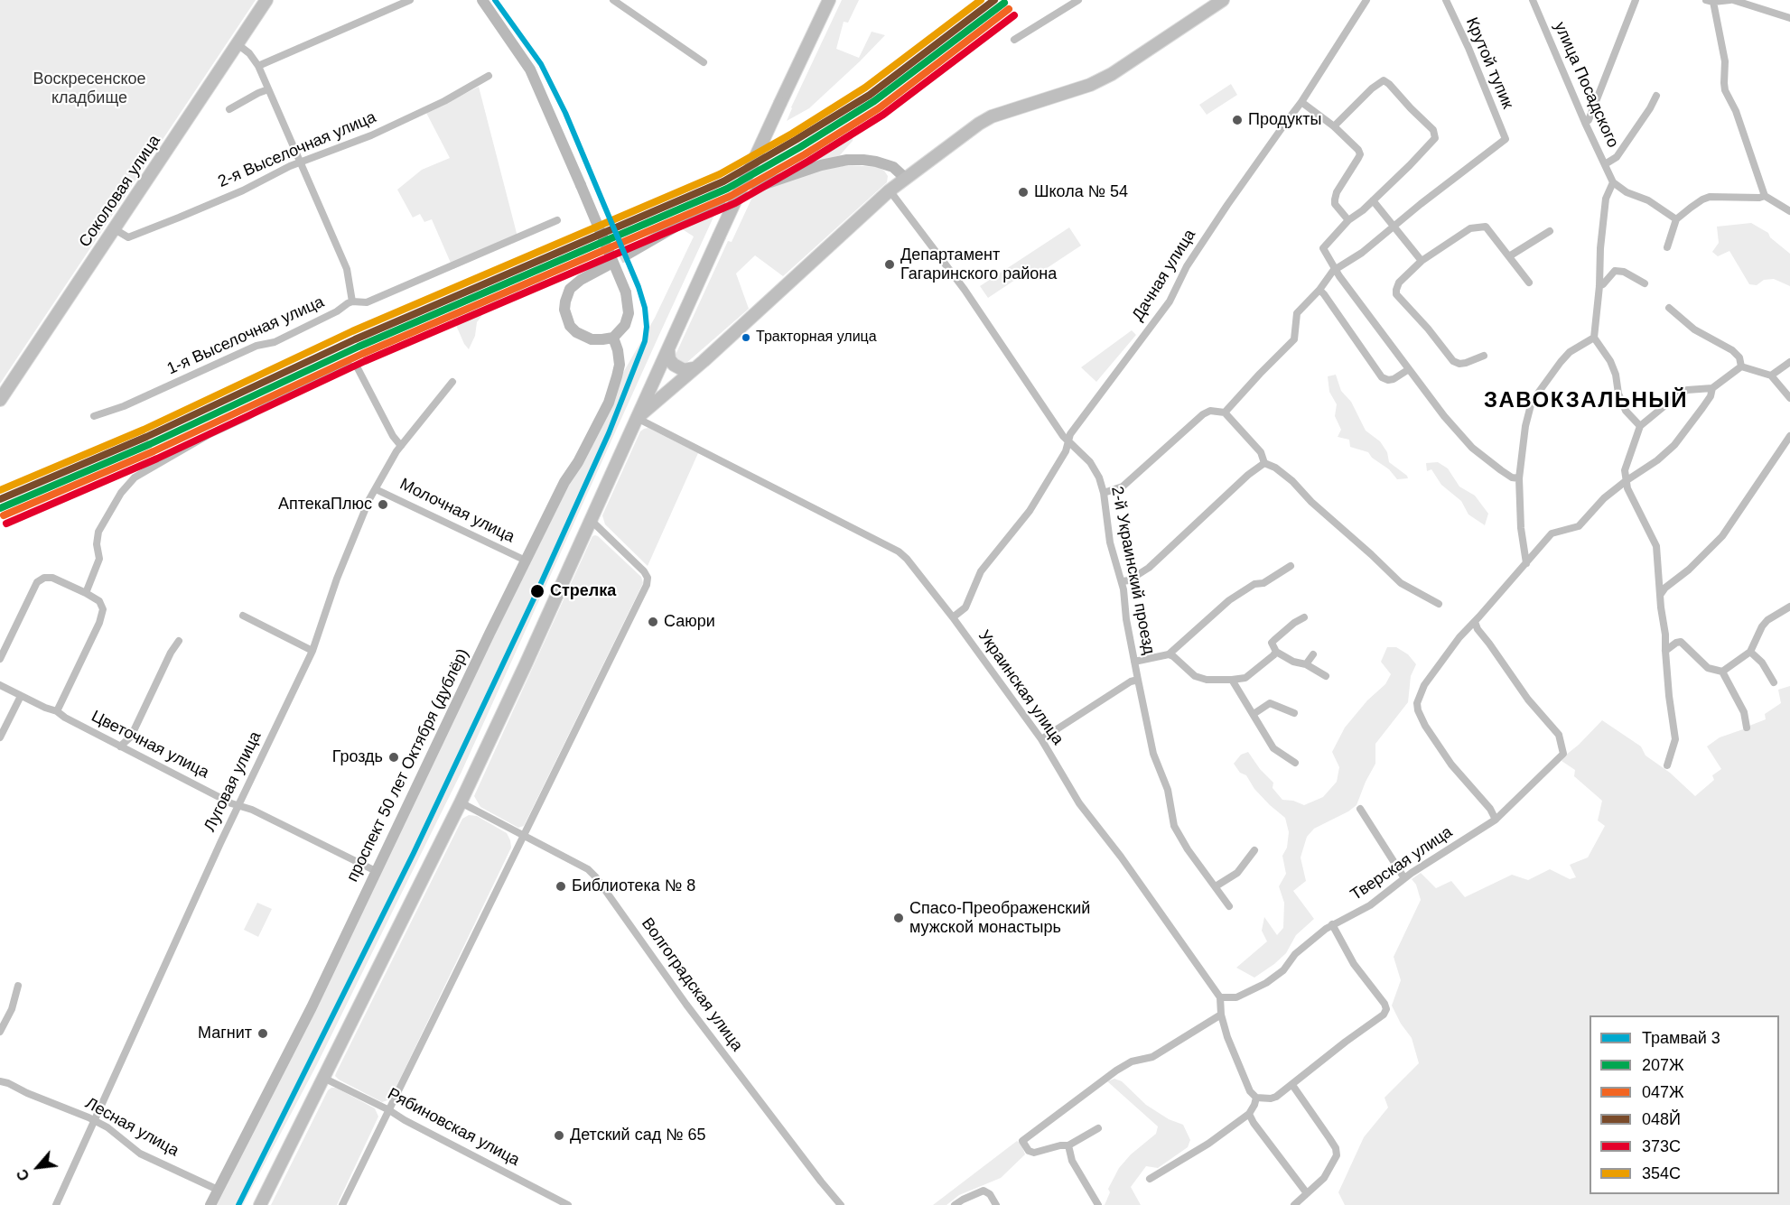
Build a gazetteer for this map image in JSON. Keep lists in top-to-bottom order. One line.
{"streets":{"main road":["Соколовая улица"],"street":["Крутой тупик","улица Посадского","2-я Выселочная улица","Дачная улица","1-я Выселочная улица","Молочная улица","2-й Украинский проезд","Украинская улица","Цветочная улица","проспект 50 лет Октября (дублёр)","Луговая улица","Тверская улица","Волгоградская улица","Лесная улица","Рябиновская улица"]},"crossings":[["2-я Выселочная улица","Соколовая улица"],["Дачная улица","2-й Украинский проезд"],["Дачная улица","Украинская улица"],["Молочная улица","проспект 50 лет Октября (дублёр)"],["Молочная улица","Луговая улица"],["Украинская улица","Тверская улица"],["Цветочная улица","проспект 50 лет Октября (дублёр)"],["Цветочная улица","Луговая улица"],["проспект 50 лет Октября (дублёр)","Лесная улица"],["Луговая улица","Лесная улица"]],"districts":["ЗАВОКЗАЛЬНЫЙ"],"parks":["Воскресенское кладбище"],"places":["Продукты","Школа № 54","Департамент Гагаринского района","Тракторная улица","АптекаПлюс","Стрелка","Саюри","Гроздь","Библиотека № 8","Спасо-Преображенский мужской монастырь","Магнит","Детский сад № 65"],"lines":["tram line 3","transit line 048Й","transit line 354С","transit line 207Ж","transit line 047Ж","transit line 373C"],"legend":["Трамвай 3","207Ж","047Ж","048Й","373C","354С"],"north":"bottom left"}
